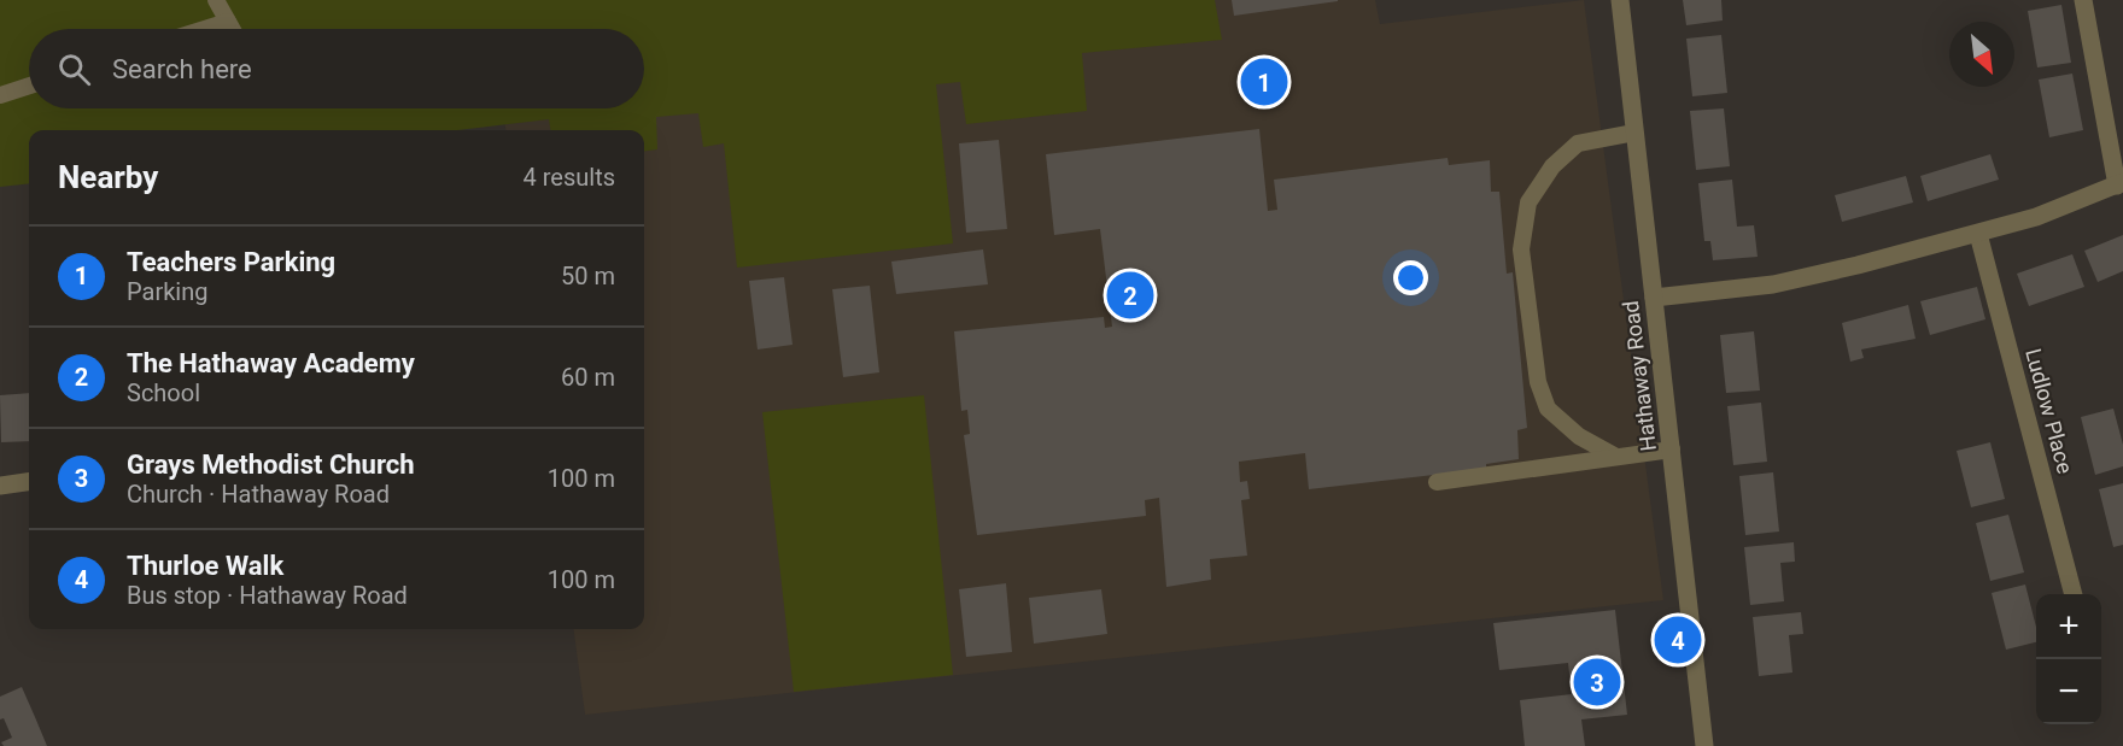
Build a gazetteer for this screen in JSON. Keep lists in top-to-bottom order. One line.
{"streets":{"street":["Hathaway Road","Ludlow Place"]},"north":"bottom right","page":{"search":"Search here","pins":["1","2","4","3"],"heading":["Nearby","4 results"],"list":[{"mark":"1","name":"Teachers Parking","note":"Parking","value":"50 m"},{"mark":"2","name":"The Hathaway Academy","note":"School","value":"60 m"},{"mark":"3","name":"Grays Methodist Church","note":"Church · Hathaway Road","value":"100 m"},{"mark":"4","name":"Thurloe Walk","note":"Bus stop · Hathaway Road","value":"100 m"}],"map_buttons":["+","−"]}}
